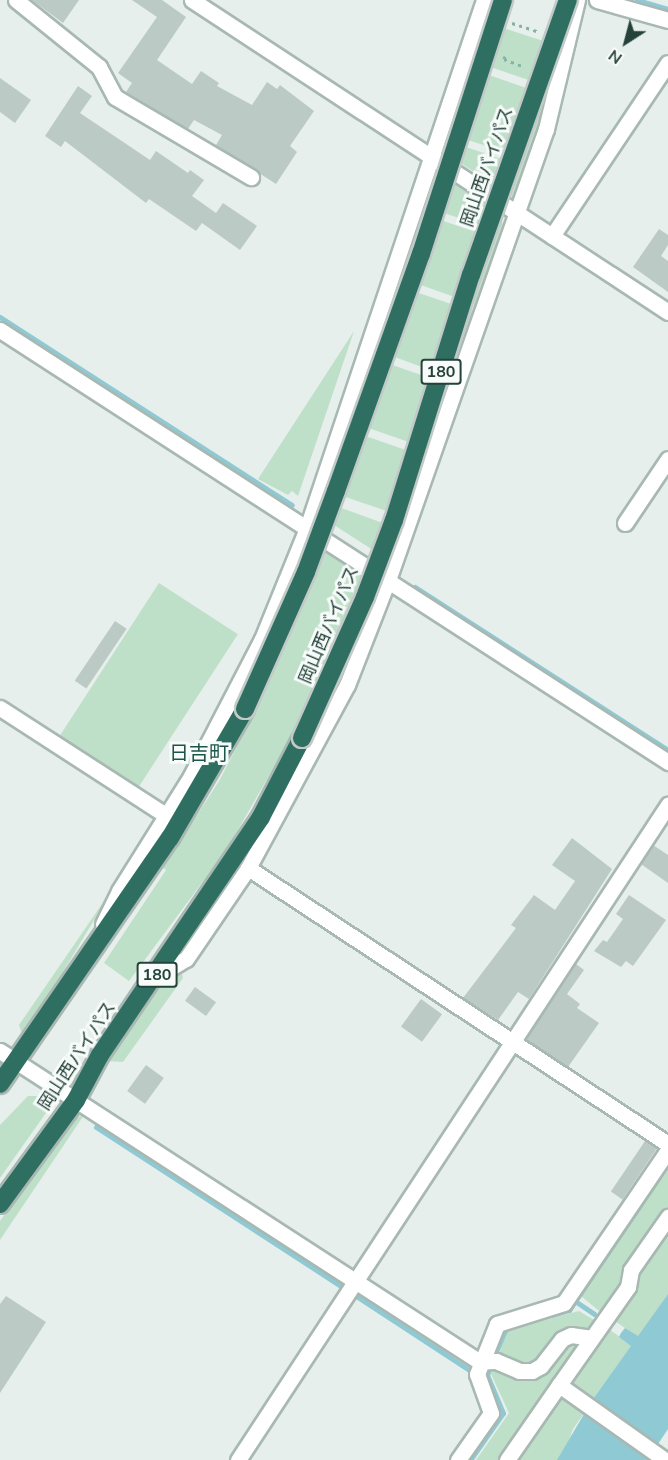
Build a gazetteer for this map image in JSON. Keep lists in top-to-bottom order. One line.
{"streets":{"highway":["岡山西バイパス","180"]},"districts":["日吉町"],"north":"bottom left"}
